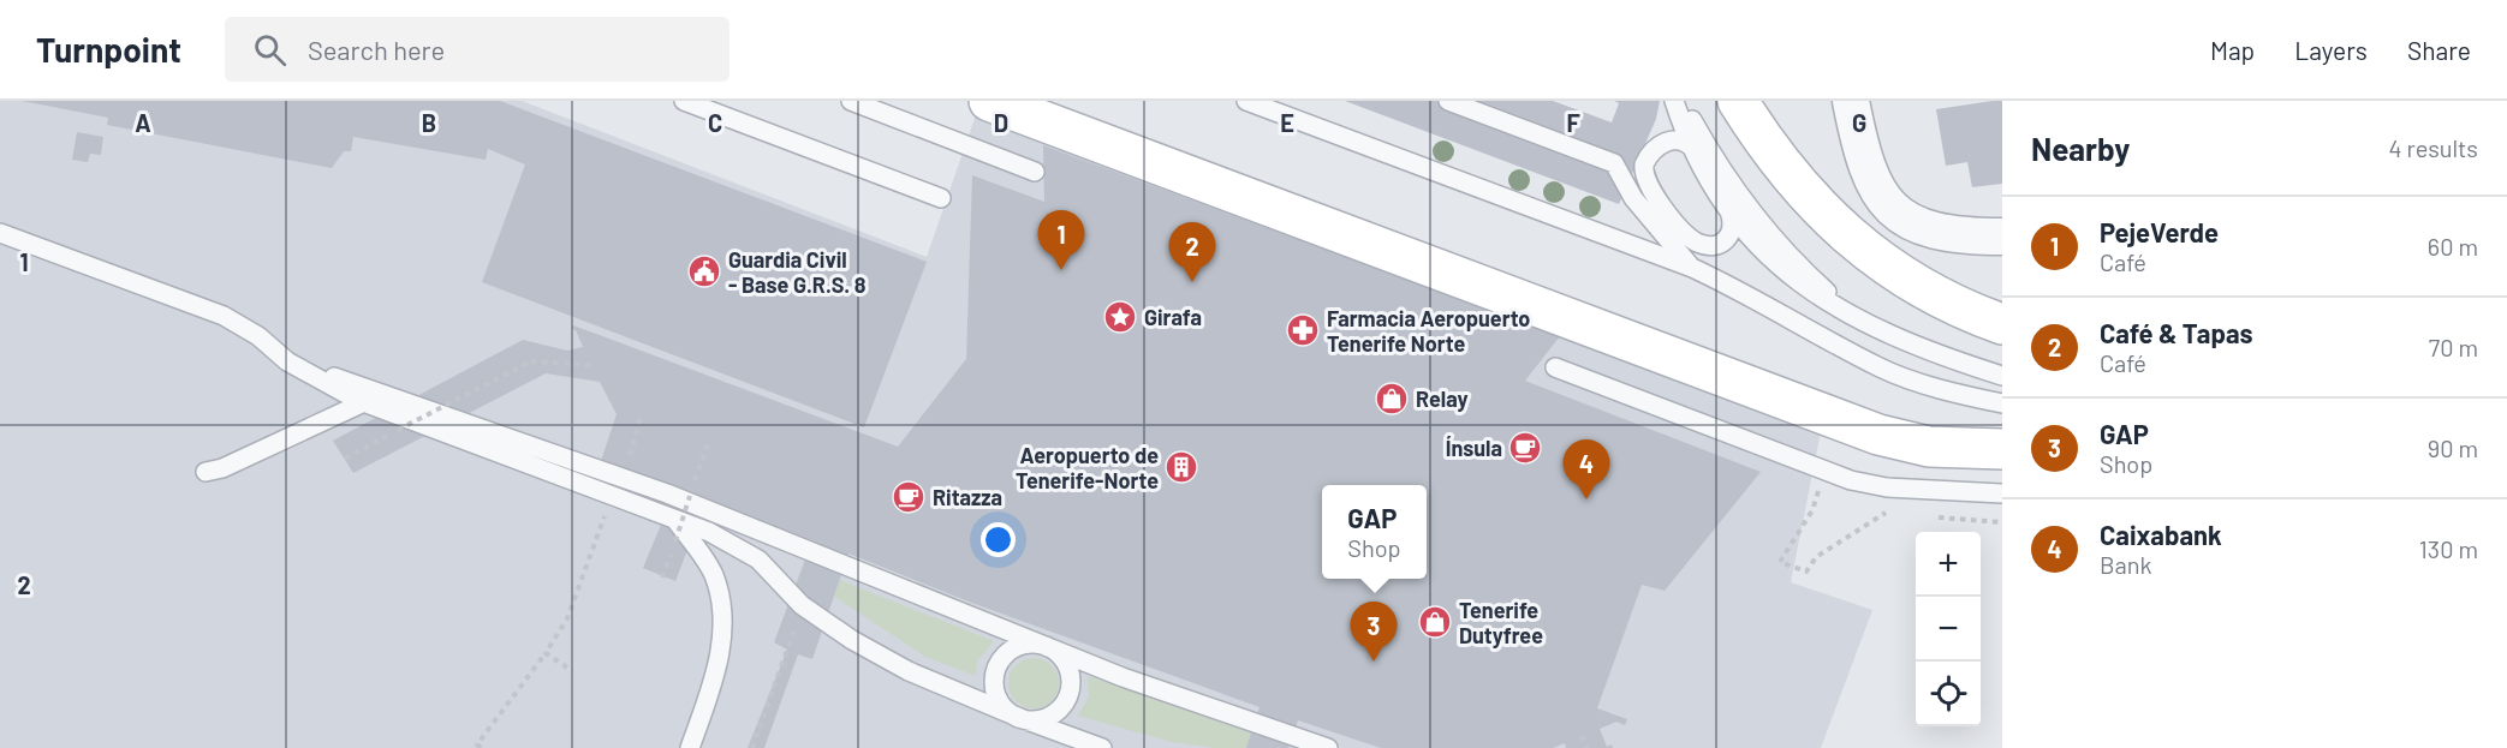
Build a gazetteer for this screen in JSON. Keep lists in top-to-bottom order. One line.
{"places":{"public building":["Guardia Civil - Base G.R.S. 8"],"place":["Girafa"],"pharmacy":["Farmacia Aeropuerto Tenerife Norte"],"shop":["Relay","Tenerife Dutyfree"],"cafe":["Ínsula","Ritazza"],"building":["Aeropuerto de Tenerife-Norte"]},"page":{"header":"Turnpoint","search":"Search here","nav":["Map","Layers","Share"],"heading":["Nearby","4 results"],"list":[{"mark":"1","name":"PejeVerde","note":"Café","value":"60 m"},{"mark":"2","name":"Café & Tapas","note":"Café","value":"70 m"},{"mark":"3","name":"GAP","note":"Shop","value":"90 m"},{"mark":"4","name":"Caixabank","note":"Bank","value":"130 m"}],"pins":["1","2","4","3"],"popup":["GAP","Shop"],"map_buttons":["+","−"]},"grid":{"columns":["A","B","C","D","E","F","G"],"rows":["1","2"]}}
